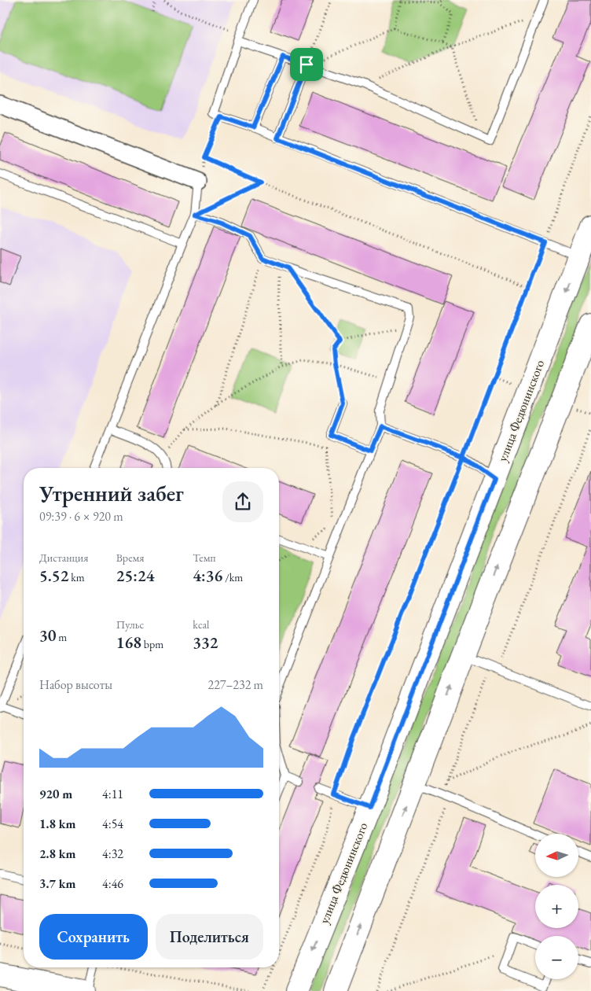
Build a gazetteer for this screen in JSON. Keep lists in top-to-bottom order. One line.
{"streets":{"main road":["улица Федюнинского"]},"north":"left","page":{"heading":["Утренний забег","09:39 · 6 × 920 m"],"stats":[["Дистанция","5.52 km"],["Время","25:24"],["Темп","4:36 /km"],["30 m"],["Пульс","168 bpm"],["kcal","332"]],"chart":["Набор высоты","227–232 m"],"list":[{"name":"920 m","note":"4:11"},{"name":"1.8 km","note":"4:54"},{"name":"2.8 km","note":"4:32"},{"name":"3.7 km","note":"4:46"}],"map_buttons":["+","−"],"buttons":["Сохранить","Поделиться"]}}
